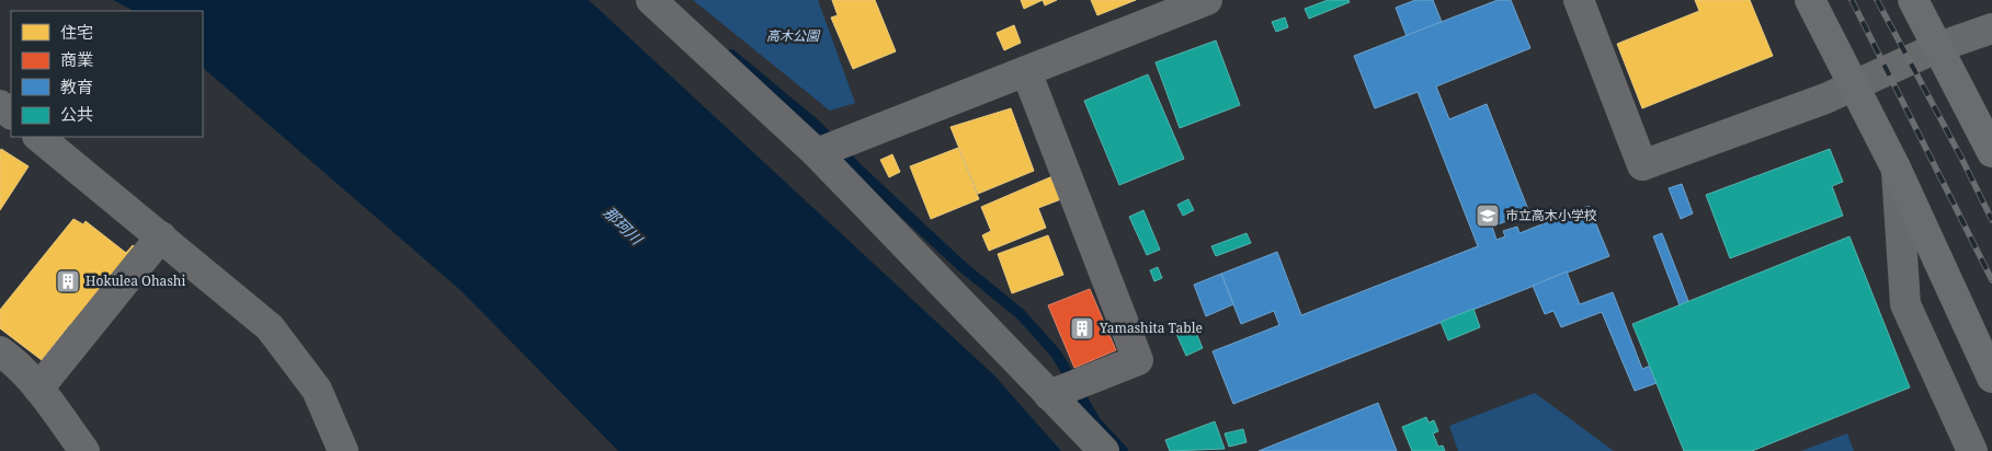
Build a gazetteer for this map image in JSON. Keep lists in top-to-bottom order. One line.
{"water":["那珂川"],"parks":["高木公園"],"places":{"school or university":["市立高木小学校"],"building":["Hokulea Ohashi","Yamashita Table"]},"legend":["住宅","商業","教育","公共"]}
